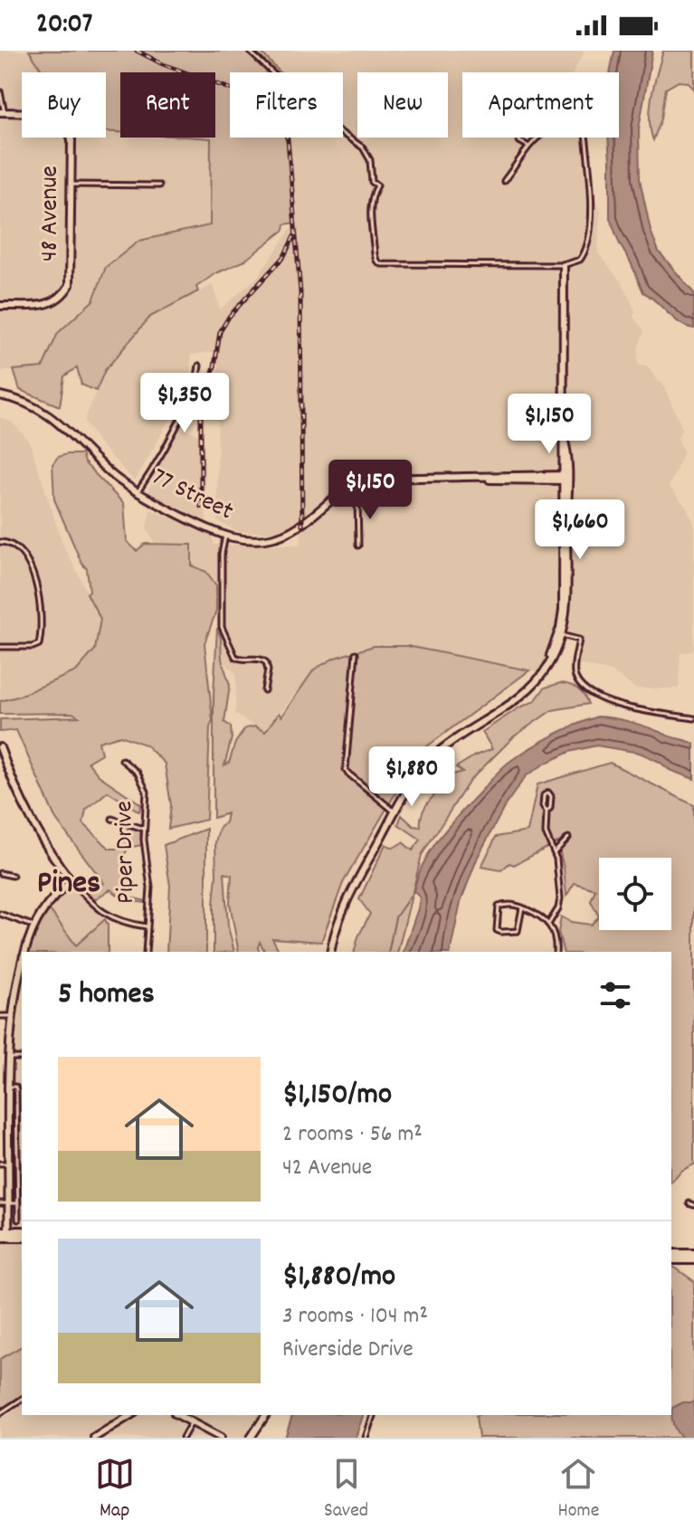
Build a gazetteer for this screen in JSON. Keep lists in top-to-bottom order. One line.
{"streets":{"main road":["48 Avenue","77 Street"],"street":["Piper Drive"]},"districts":["Pines"],"page":{"status":"20:07","chip":["Buy","Rent","Filters","New","Apartment"],"price":["$1,350","$1,150","$1,150","$1,660","$1,880"],"heading":"5 homes","list":[{"name":"$1,150/mo","note":"2 rooms · 56 m² · 42 Avenue"},{"name":"$1,880/mo","note":"3 rooms · 104 m² · Riverside Drive"}],"tabs":["Map","Saved","Home"]}}
